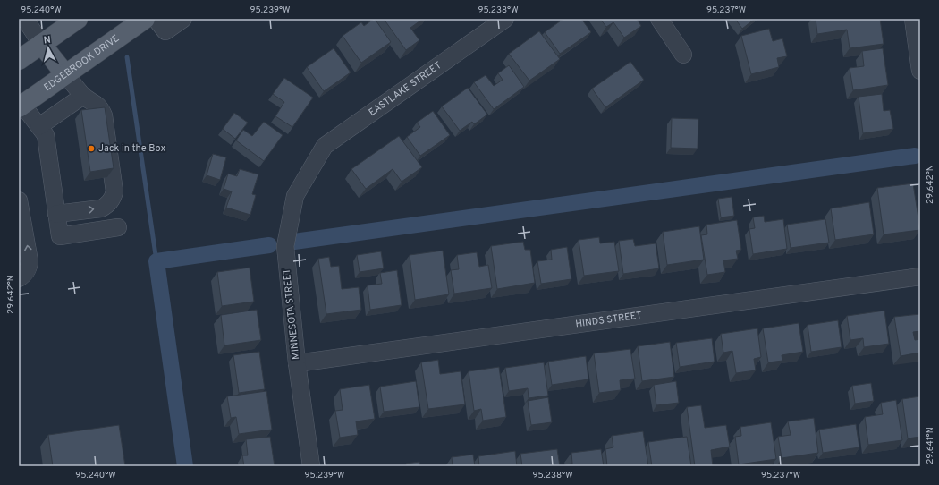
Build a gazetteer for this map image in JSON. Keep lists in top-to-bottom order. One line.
{"streets":{"main road":["EDGEBROOK DRIVE"],"street":["EASTLAKE STREET","MINNESOTA STREET","HINDS STREET"]},"crossings":[["EASTLAKE STREET","MINNESOTA STREET"],["MINNESOTA STREET","HINDS STREET"]],"places":["Jack in the Box"],"north":"top","coordinates":["95.240°W","95.239°W","95.238°W","95.237°W","29.642°N","29.641°N"]}
